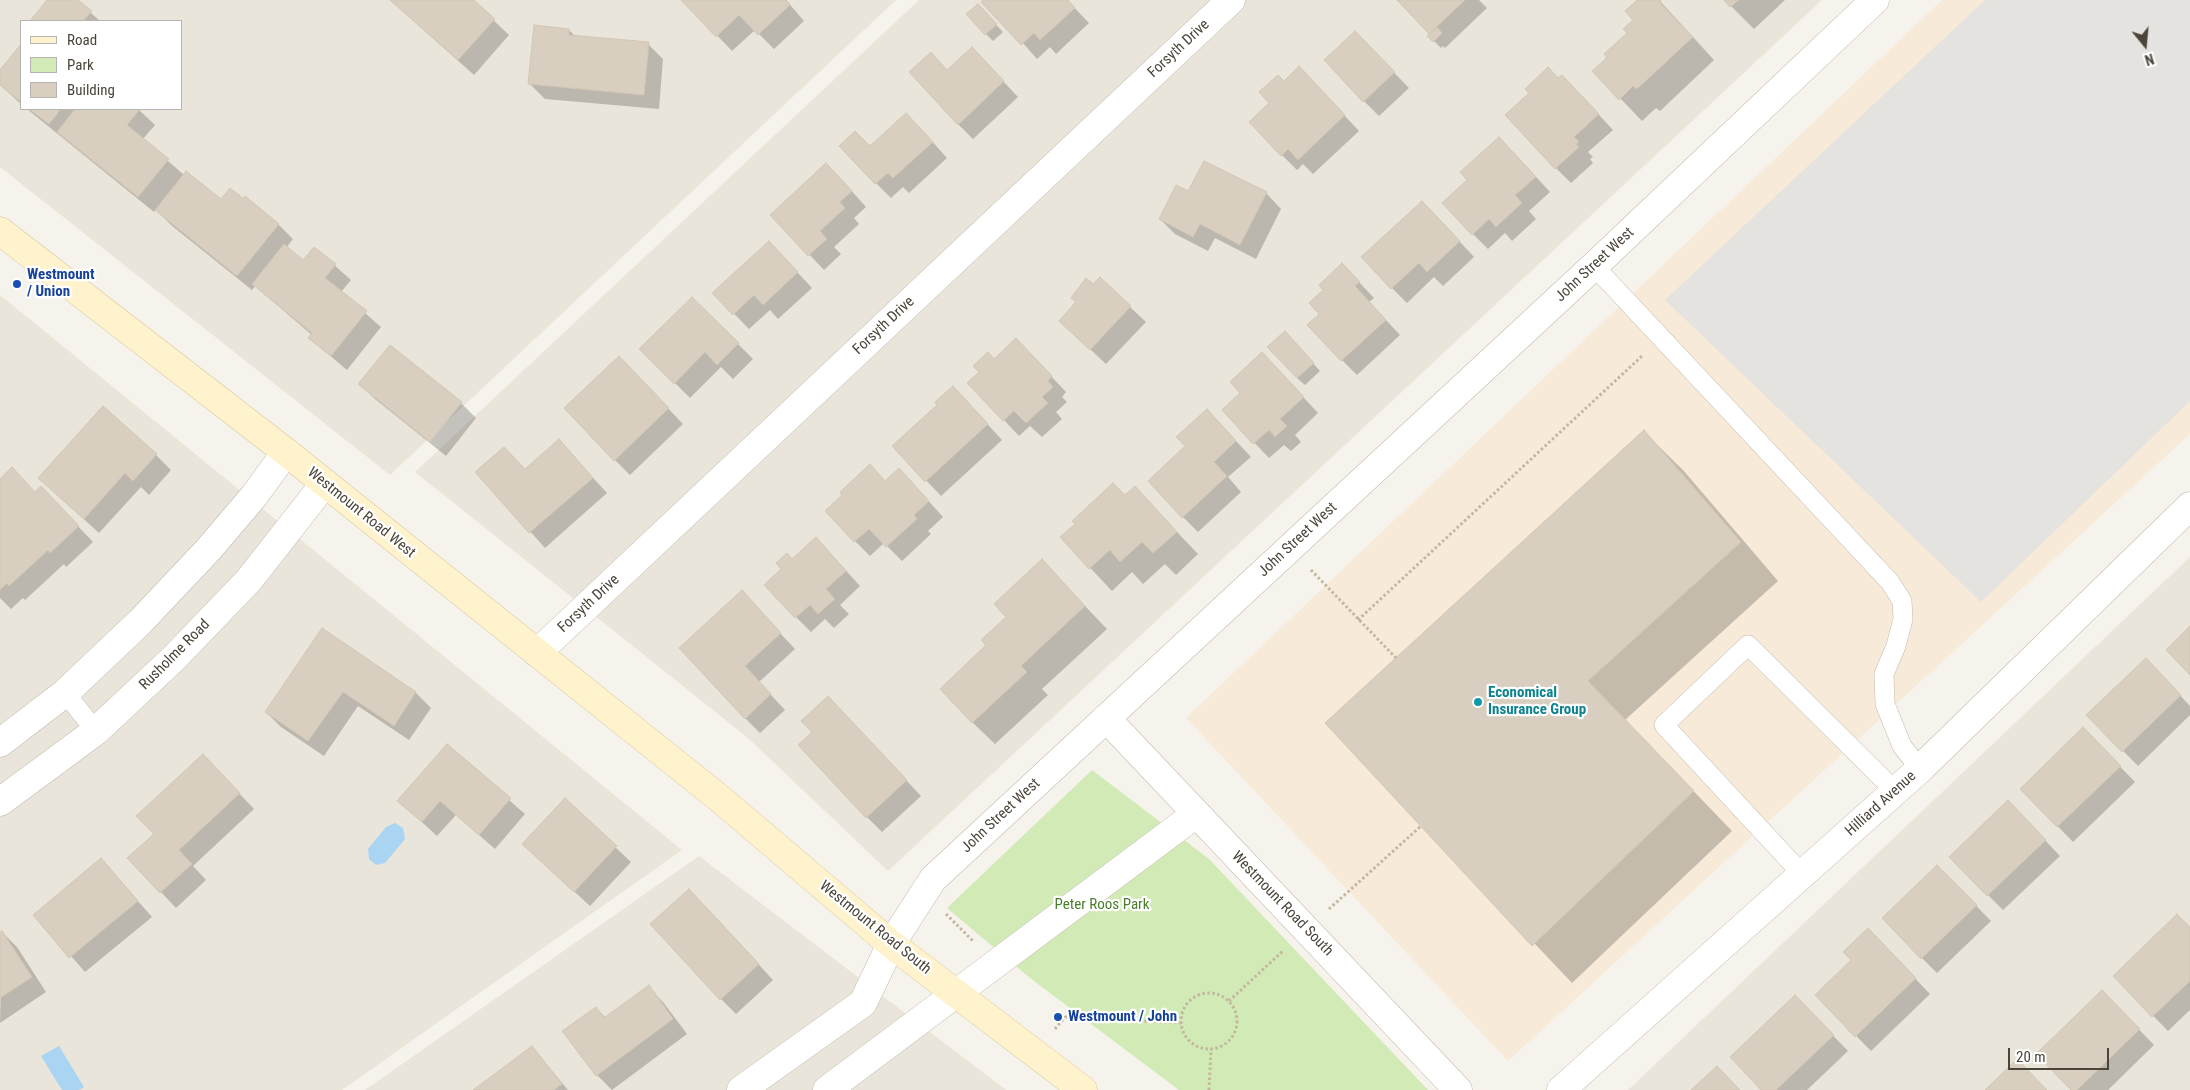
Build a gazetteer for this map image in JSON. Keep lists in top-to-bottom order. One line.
{"streets":{"main road":["Westmount Road West","Westmount Road South"],"street":["Forsyth Drive","John Street West","Rusholme Road","Hilliard Avenue"]},"crossings":[["Forsyth Drive","Westmount Road West"],["John Street West","Westmount Road South"],["Westmount Road West","Rusholme Road"],["Westmount Road West","Westmount Road South"]],"parks":["Peter Roos Park"],"places":["Westmount / Union","Economical Insurance Group","Westmount / John"],"legend":["Road","Park","Building"],"scale_bar":"20 m","north":"bottom"}
